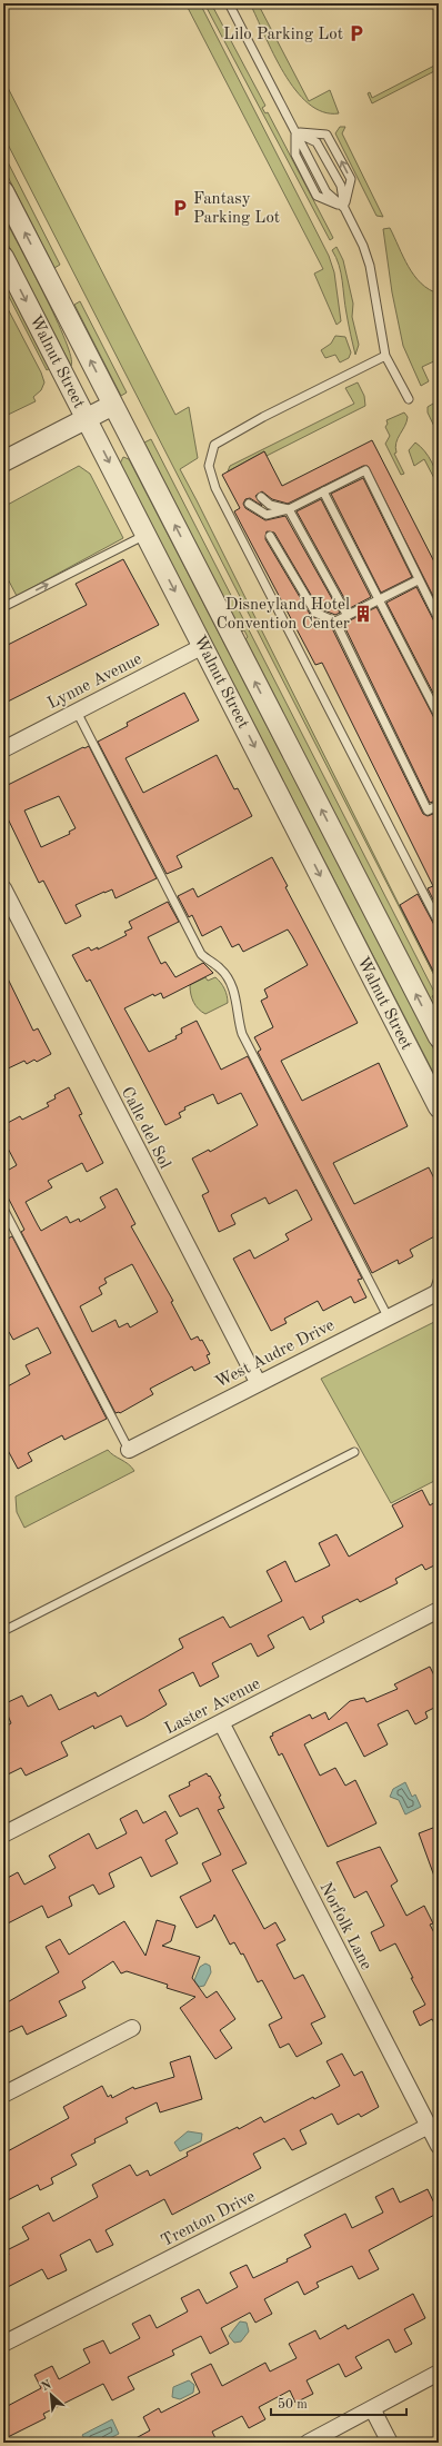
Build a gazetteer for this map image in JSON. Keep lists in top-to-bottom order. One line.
{"streets":{"street":["Walnut Street","Lynne Avenue","Calle del Sol","West Audre Drive","Laster Avenue","Norfolk Lane","Trenton Drive"]},"crossings":[["Walnut Street","Lynne Avenue"],["Calle del Sol","West Audre Drive"],["Laster Avenue","Norfolk Lane"],["Norfolk Lane","Trenton Drive"]],"places":{"parking":["Lilo Parking Lot","Fantasy Parking Lot"],"building":["Disneyland Hotel Convention Center"]},"scale_bar":"50 m","north":"top left"}
